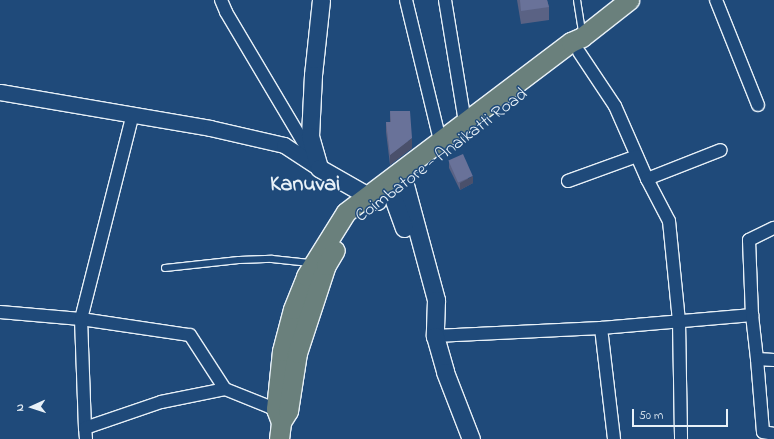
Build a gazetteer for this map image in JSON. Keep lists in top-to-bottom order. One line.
{"streets":{"main road":["Coimbatore - Anaikatti Road"]},"districts":["Kanuvai"],"scale_bar":"50 m","north":"left"}
